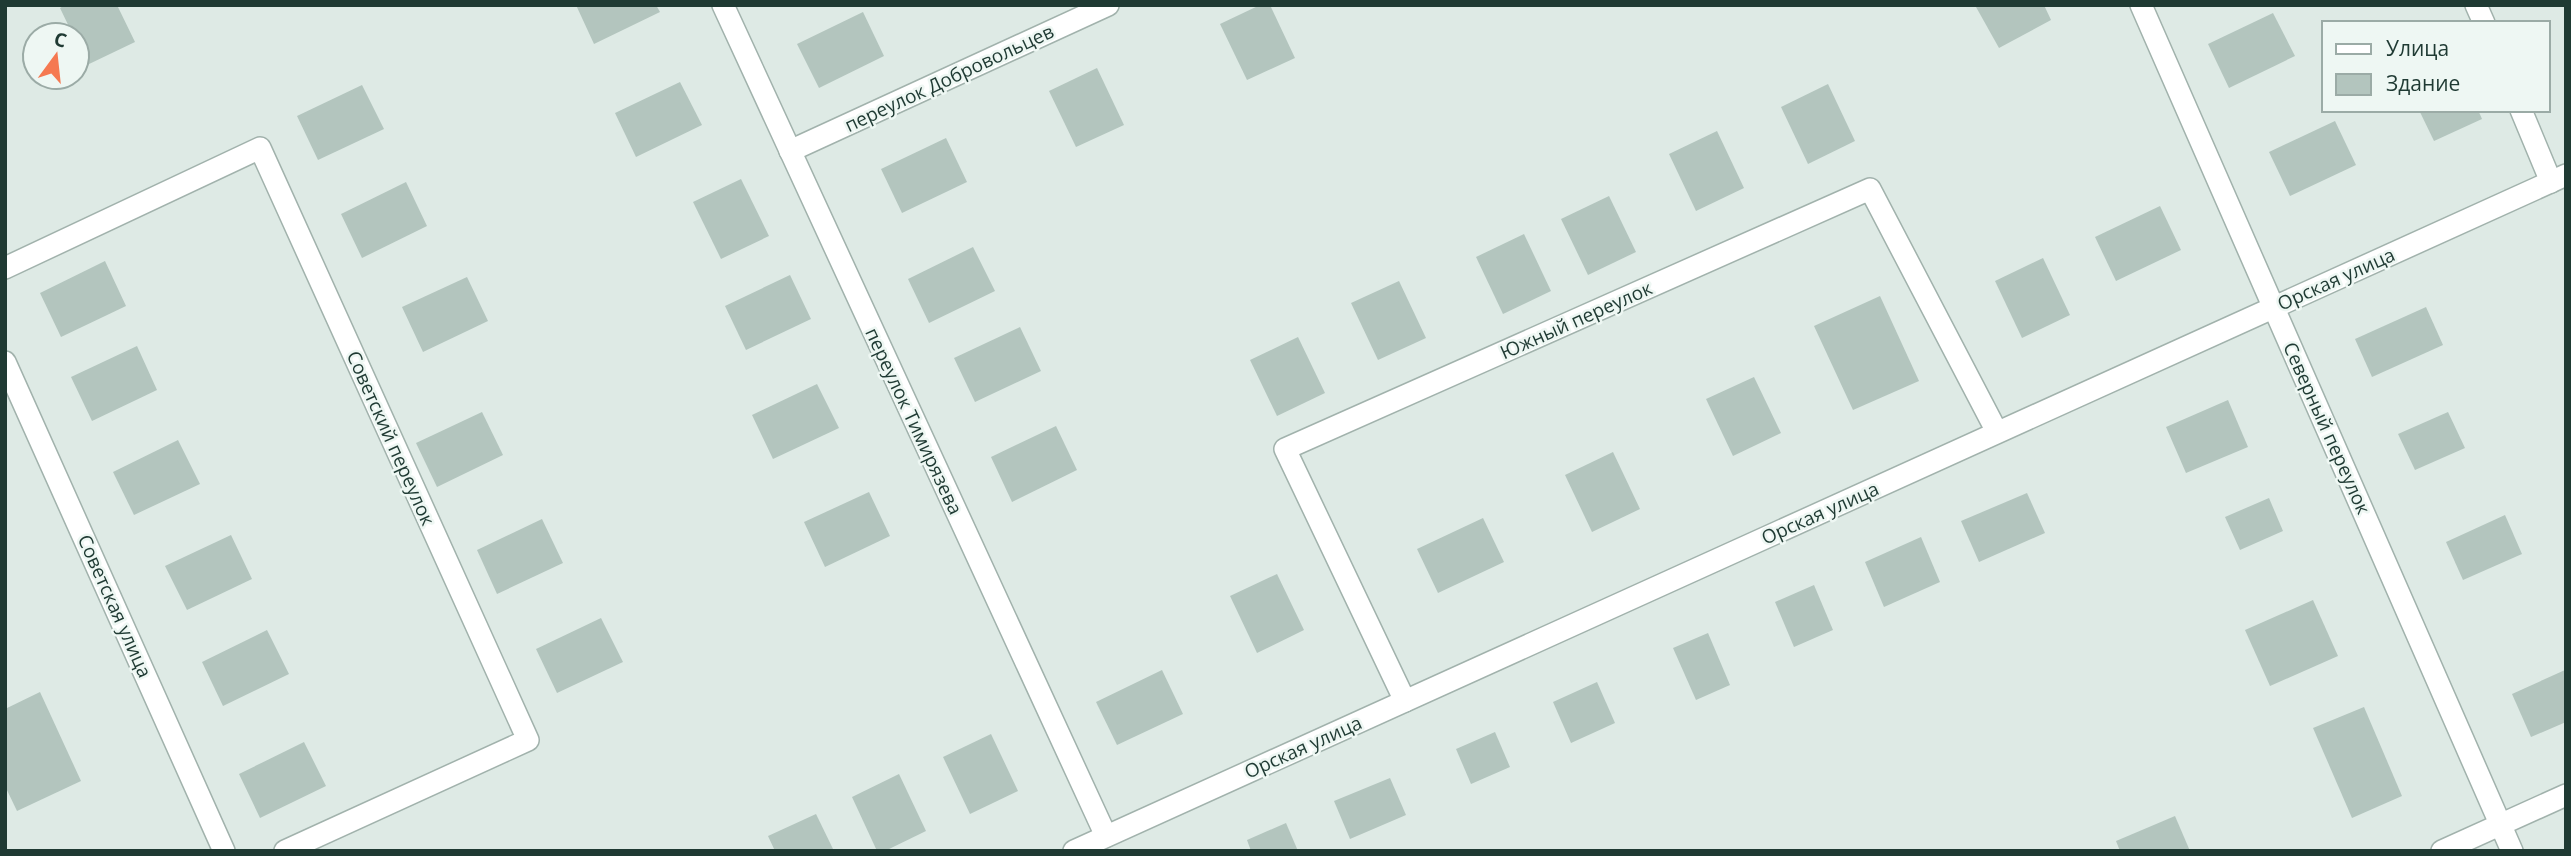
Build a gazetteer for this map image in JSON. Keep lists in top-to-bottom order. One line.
{"streets":{"street":["переулок Добровольцев","Орская улица","Южный переулок","переулок Тимирязева","Северный переулок","Советский переулок","Советская улица"]},"crossings":[["переулок Добровольцев","переулок Тимирязева"],["Орская улица","Южный переулок"],["Орская улица","переулок Тимирязева"],["Орская улица","Северный переулок"]],"legend":["Улица","Здание"],"north":"top"}
